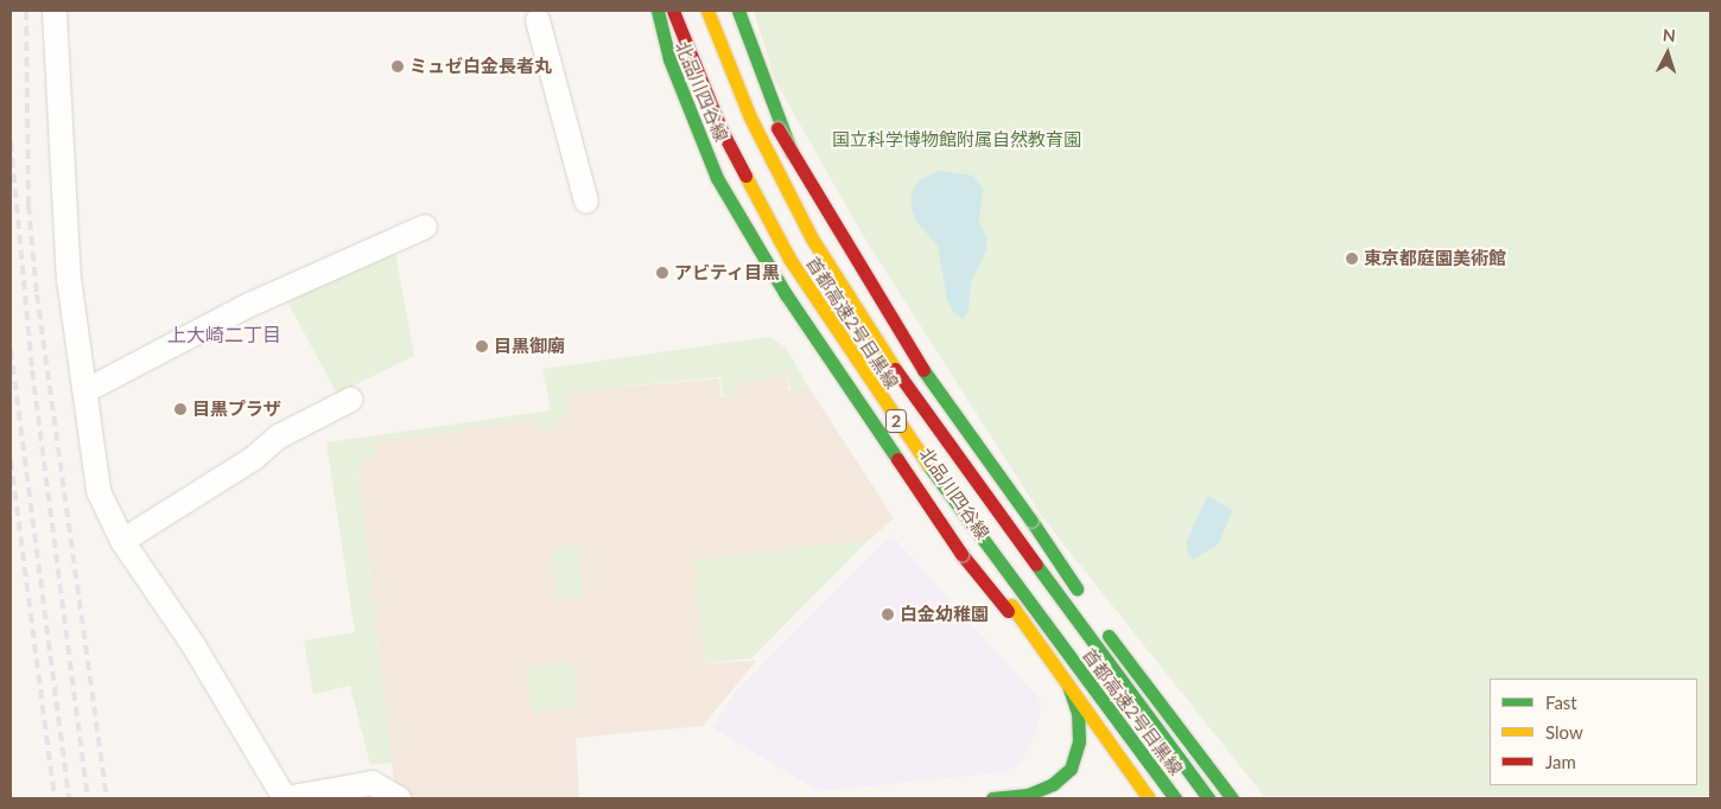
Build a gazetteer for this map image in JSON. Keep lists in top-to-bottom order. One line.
{"streets":{"main road":["北品川四谷線","首都高速2号目黒線","2"]},"districts":["上大崎二丁目"],"parks":["国立科学博物館附属自然教育園"],"places":["ミュゼ白金長者丸","東京都庭園美術館","アビティ目黒","目黒御廟","目黒プラザ","白金幼稚園"],"legend":["Fast","Slow","Jam"],"north":"top"}
